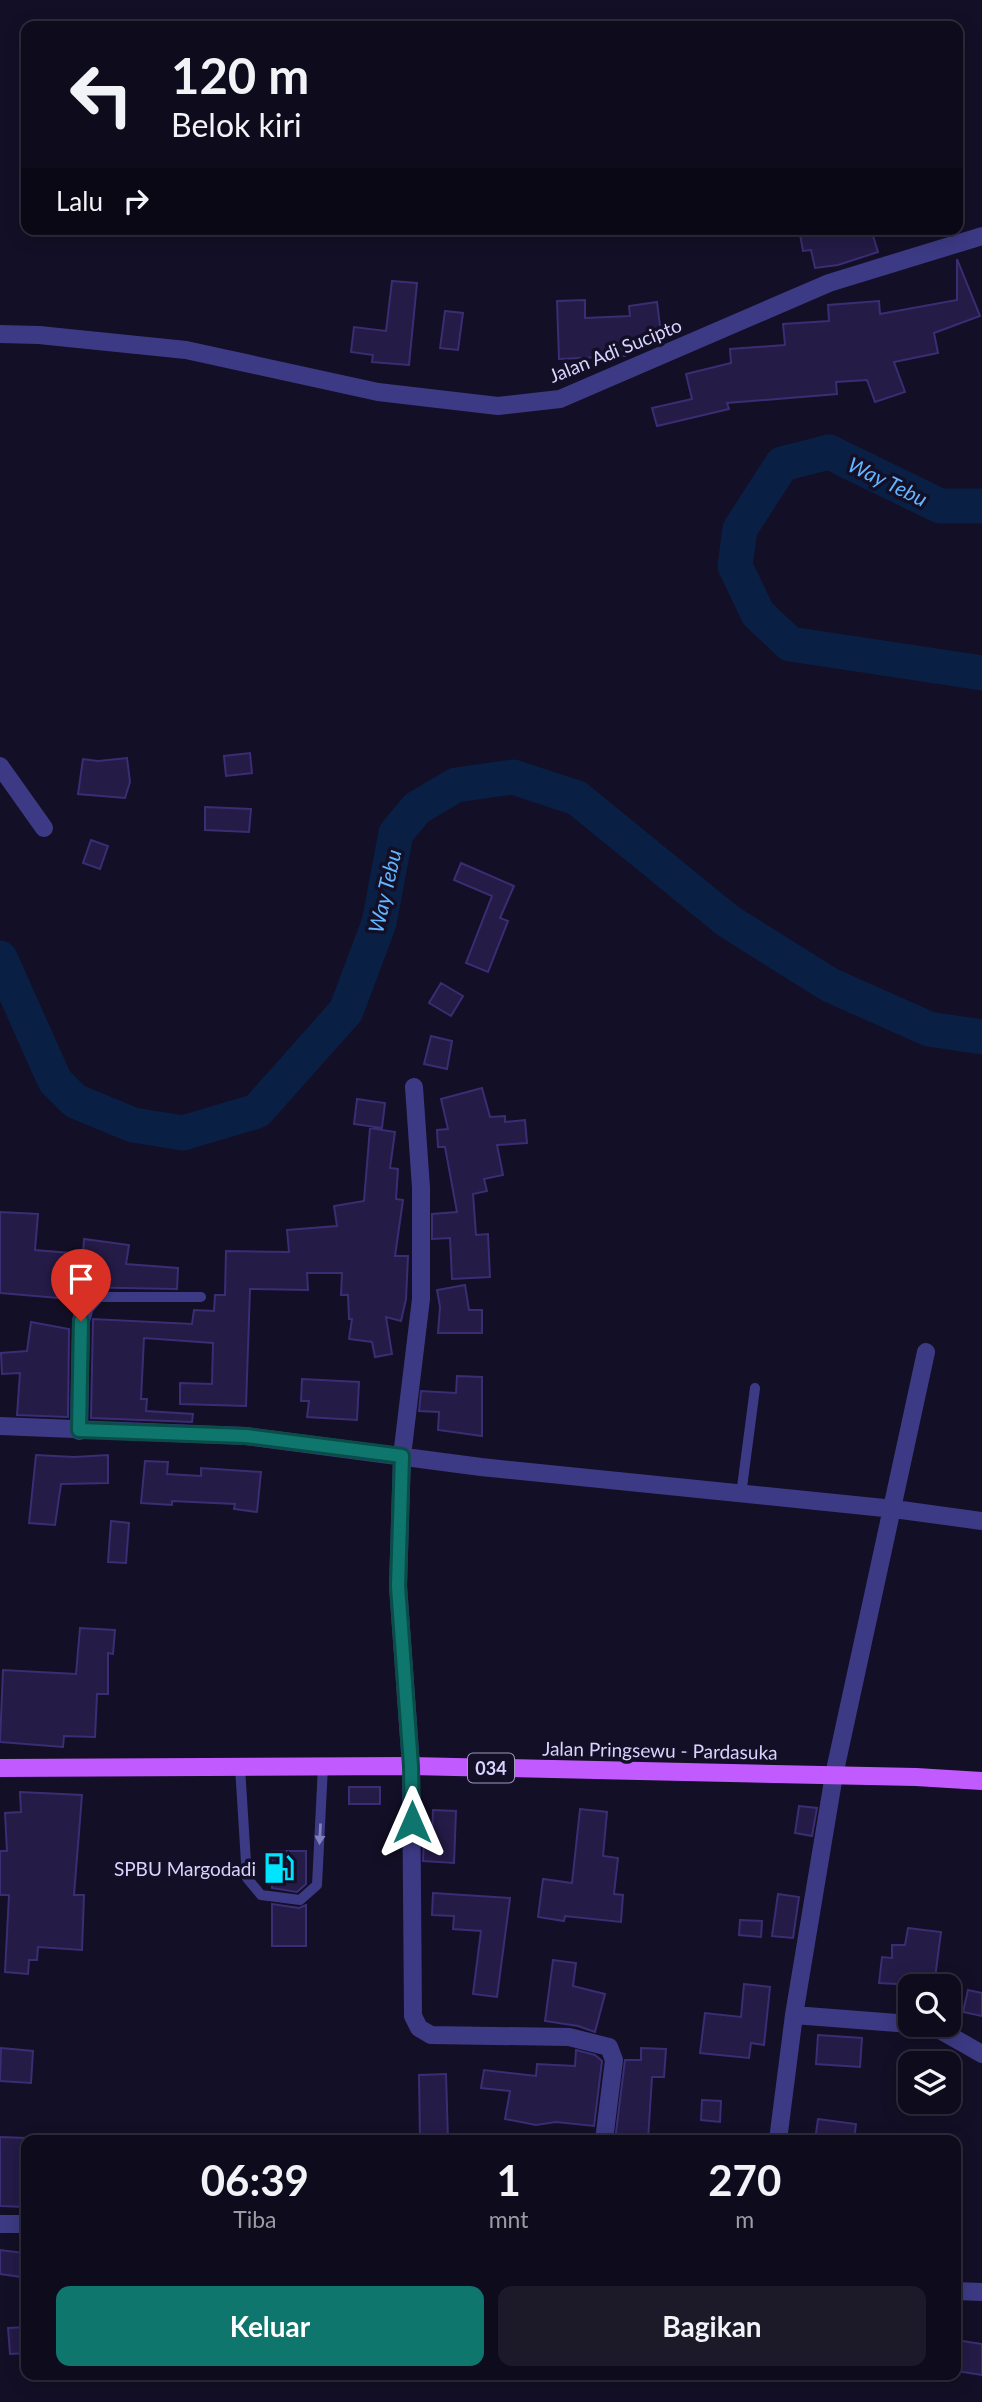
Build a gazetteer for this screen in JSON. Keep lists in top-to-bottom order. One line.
{"streets":{"main road":["Jalan Pringsewu - Pardasuka","034"],"street":["Jalan Adi Sucipto"]},"water":["Way Tebu"],"places":{"fuel station":["SPBU Margodadi"]},"page":{"turn":["120 m","Belok kiri"],"then":"Lalu","eta":["06:39","Tiba","1","mnt","270","m"],"buttons":["Keluar","Bagikan"]}}
